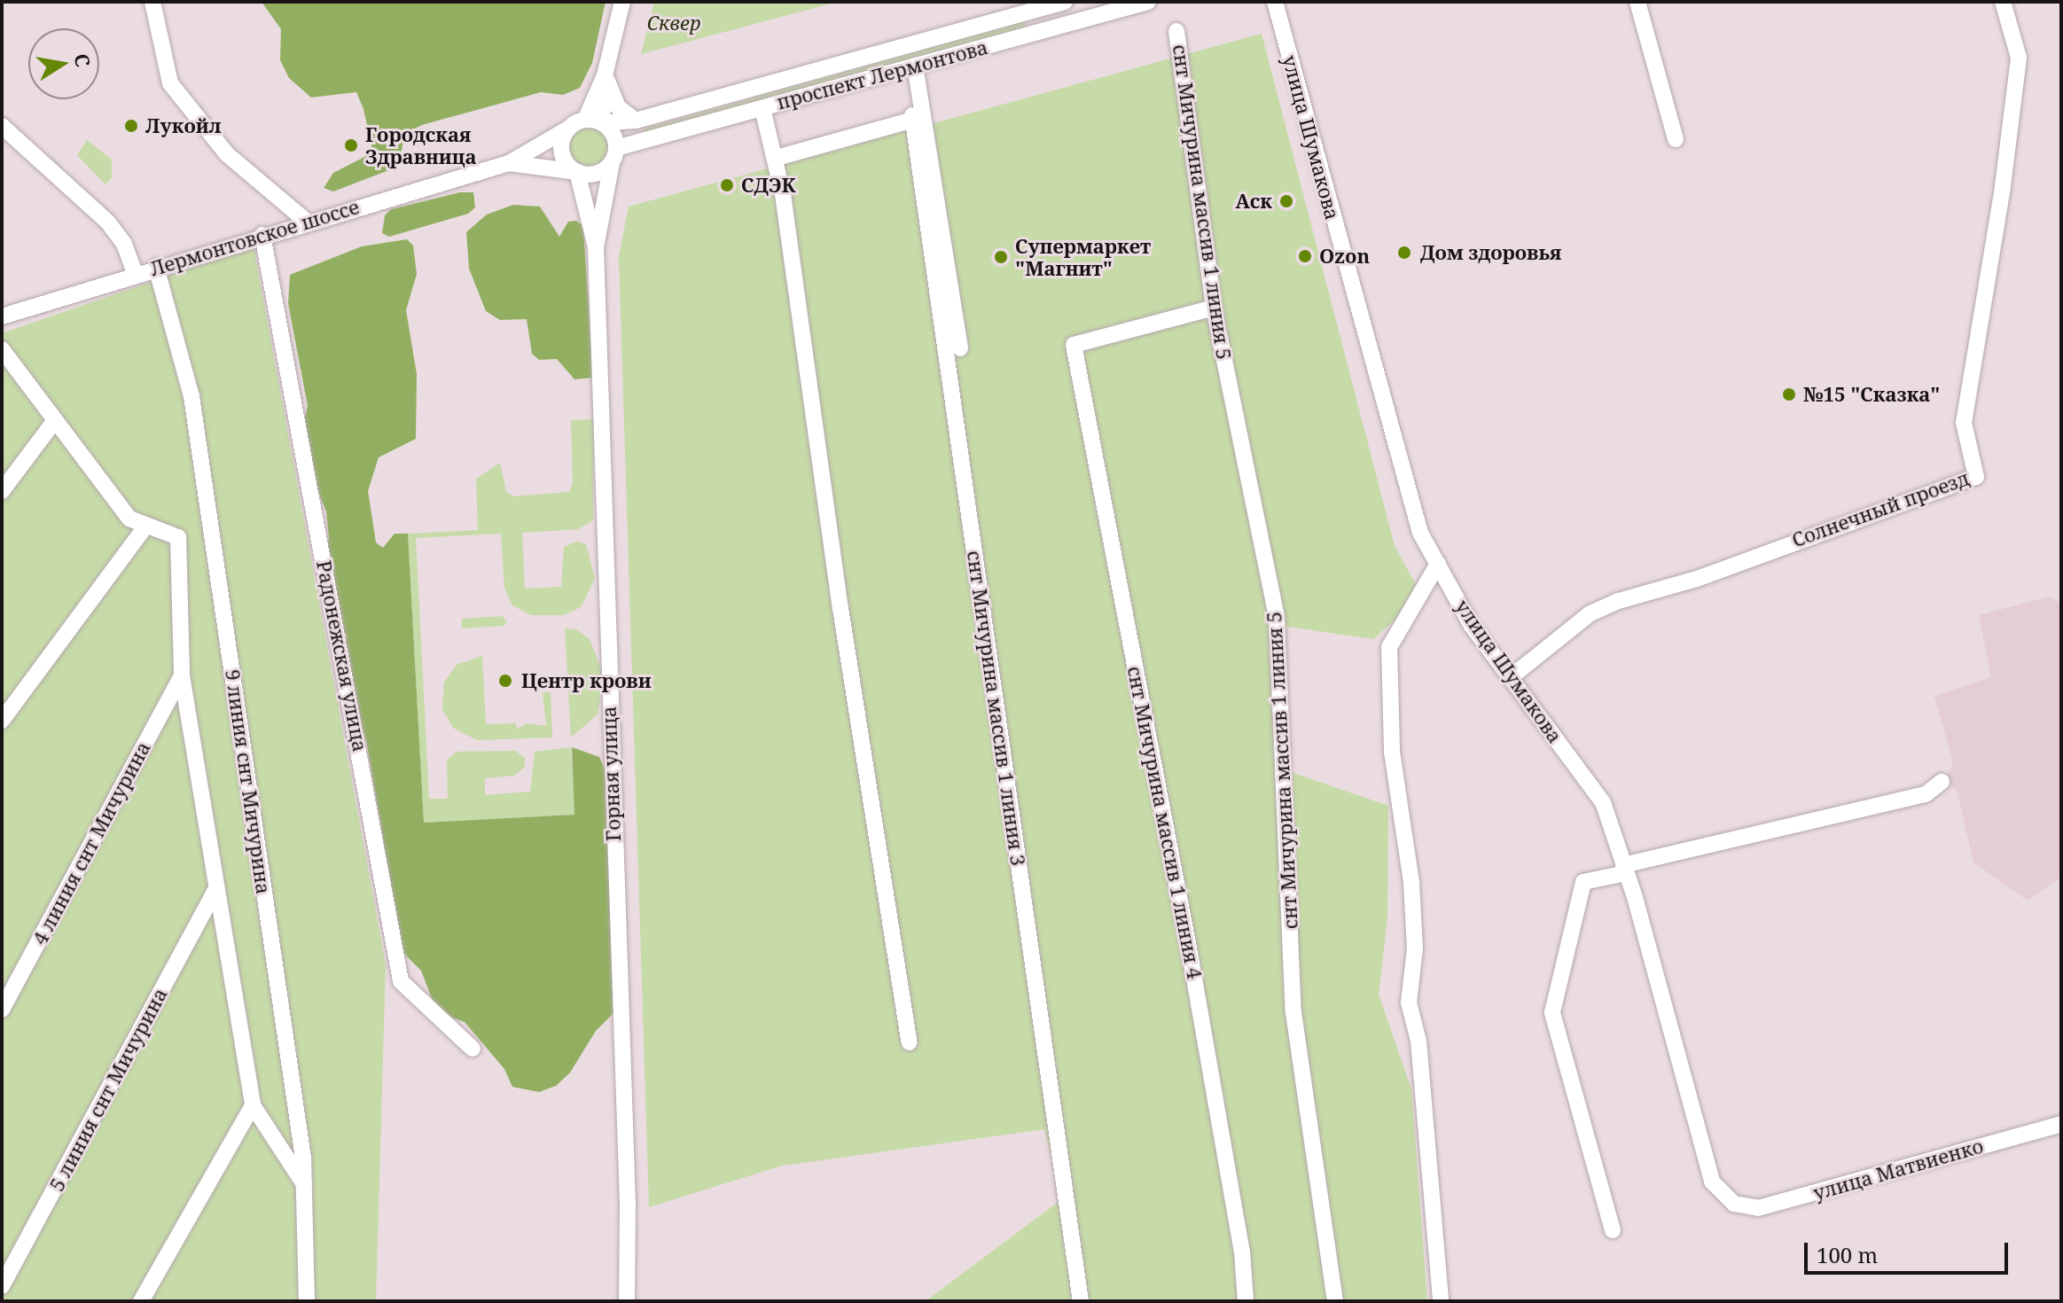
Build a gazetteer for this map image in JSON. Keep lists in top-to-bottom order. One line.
{"streets":{"street":["проспект Лермонтова","улица Шумакова","снт Мичурина массив 1 линия 5","Лермонтовское шоссе","Солнечный проезд","Радонежская улица","снт Мичурина массив 1 линия 3","Горная улица","9 линия снт Мичурина","снт Мичурина массив 1 линия 4","4 линия снт Мичурина","5 линия снт Мичурина","улица Матвиенко"]},"crossings":[["улица Шумакова","Солнечный проезд"],["улица Шумакова","улица Матвиенко"],["снт Мичурина массив 1 линия 5","снт Мичурина массив 1 линия 4"],["Лермонтовское шоссе","Радонежская улица"],["Лермонтовское шоссе","9 линия снт Мичурина"]],"parks":["Сквер"],"places":["Лукойл","Городская Здравница","СДЭК","Аск","Дом здоровья","Ozon","Супермаркет \"Магнит\"","№15 \"Сказка\"","Центр крови"],"scale_bar":"100 m","north":"right"}
